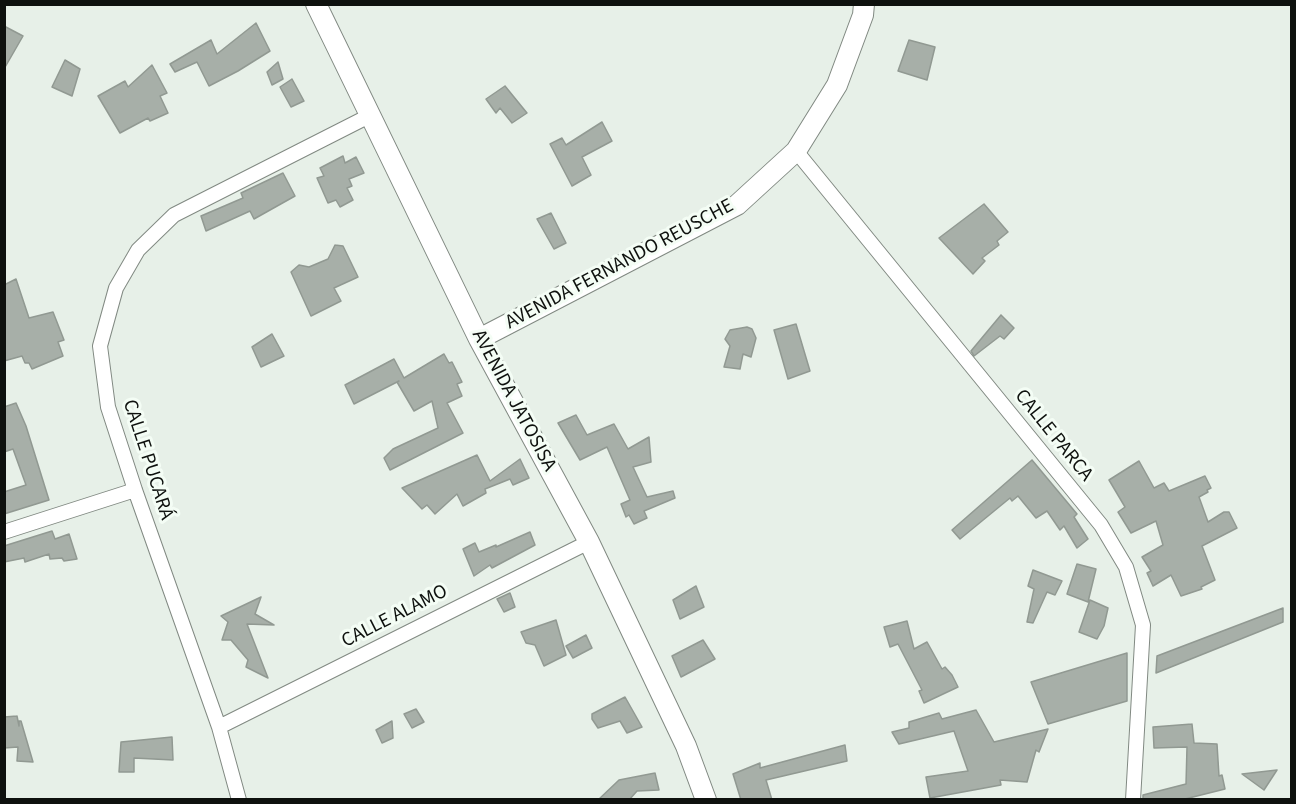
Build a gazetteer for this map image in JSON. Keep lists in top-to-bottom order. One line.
{"streets":{"street":["AVENIDA FERNANDO REUSCHE","AVENIDA JATOSISA","CALLE PARCA","CALLE PUCARÁ","CALLE ALAMO"]},"crossings":[["AVENIDA FERNANDO REUSCHE","AVENIDA JATOSISA"],["AVENIDA FERNANDO REUSCHE","CALLE PARCA"],["AVENIDA JATOSISA","CALLE PUCARÁ"],["AVENIDA JATOSISA","CALLE ALAMO"],["CALLE PUCARÁ","CALLE ALAMO"]]}
